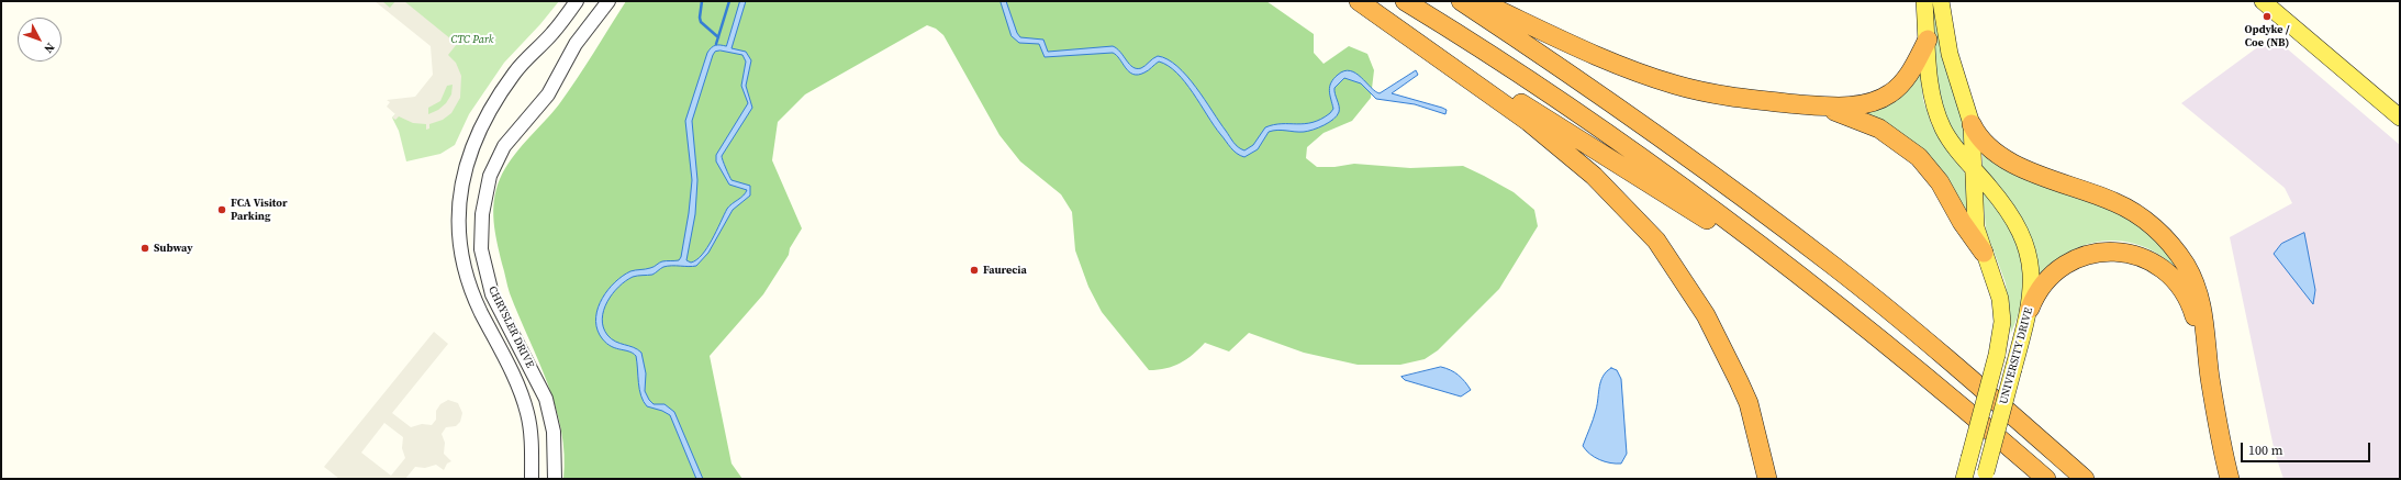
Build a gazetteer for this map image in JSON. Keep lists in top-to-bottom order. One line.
{"streets":{"main road":["UNIVERSITY DRIVE"],"street":["CHRYSLER DRIVE"]},"parks":["CTC Park"],"places":["Opdyke / Coe (NB)","FCA Visitor Parking","Subway","Faurecia"],"scale_bar":"100 m","north":"bottom right"}
